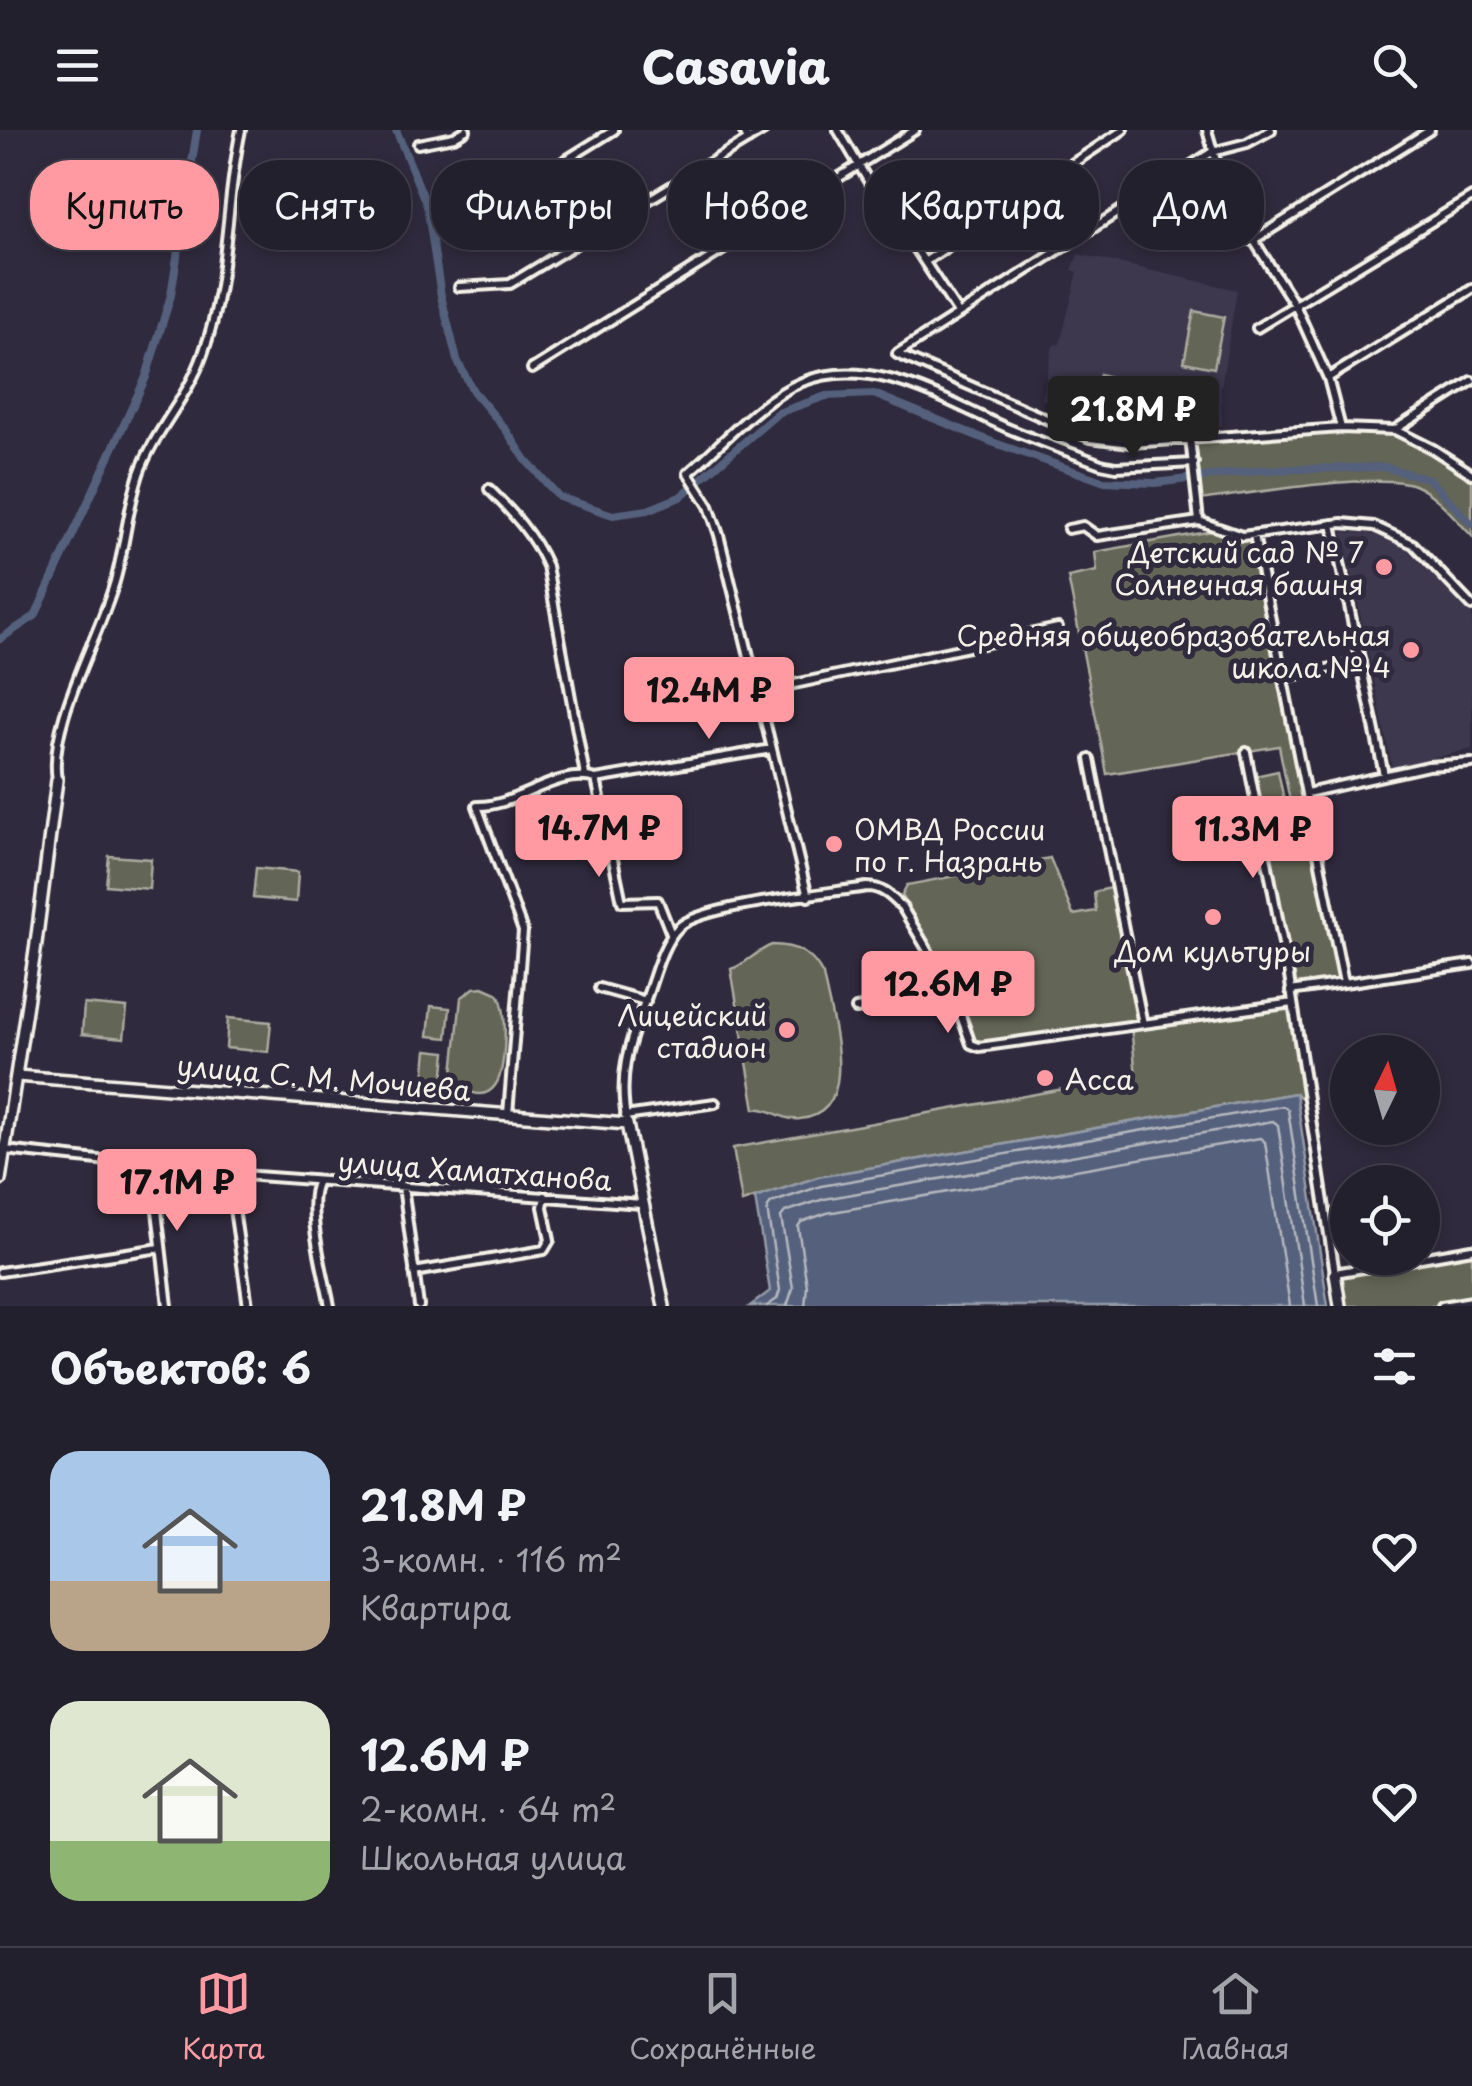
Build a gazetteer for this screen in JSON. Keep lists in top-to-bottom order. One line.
{"streets":{"street":["улица С. М. Мочиева","улица Хаматханова"]},"places":["Детский сад № 7 Солнечная башня","Средняя общеобразовательная школа № 4","ОМВД России по г. Назрань","Дом культуры","Лицейский стадион","Асса"],"north":"top","page":{"header":"Casavia","chip":["Купить","Снять","Фильтры","Новое","Квартира","Дом"],"price":["21.8M ₽","12.4M ₽","14.7M ₽","11.3M ₽","12.6M ₽","17.1M ₽"],"heading":"Объектов: 6","list":[{"name":"21.8M ₽","note":"3-комн. · 116 m² · Квартира"},{"name":"12.6M ₽","note":"2-комн. · 64 m² · Школьная улица"}],"tabs":["Карта","Сохранённые","Главная"]}}
